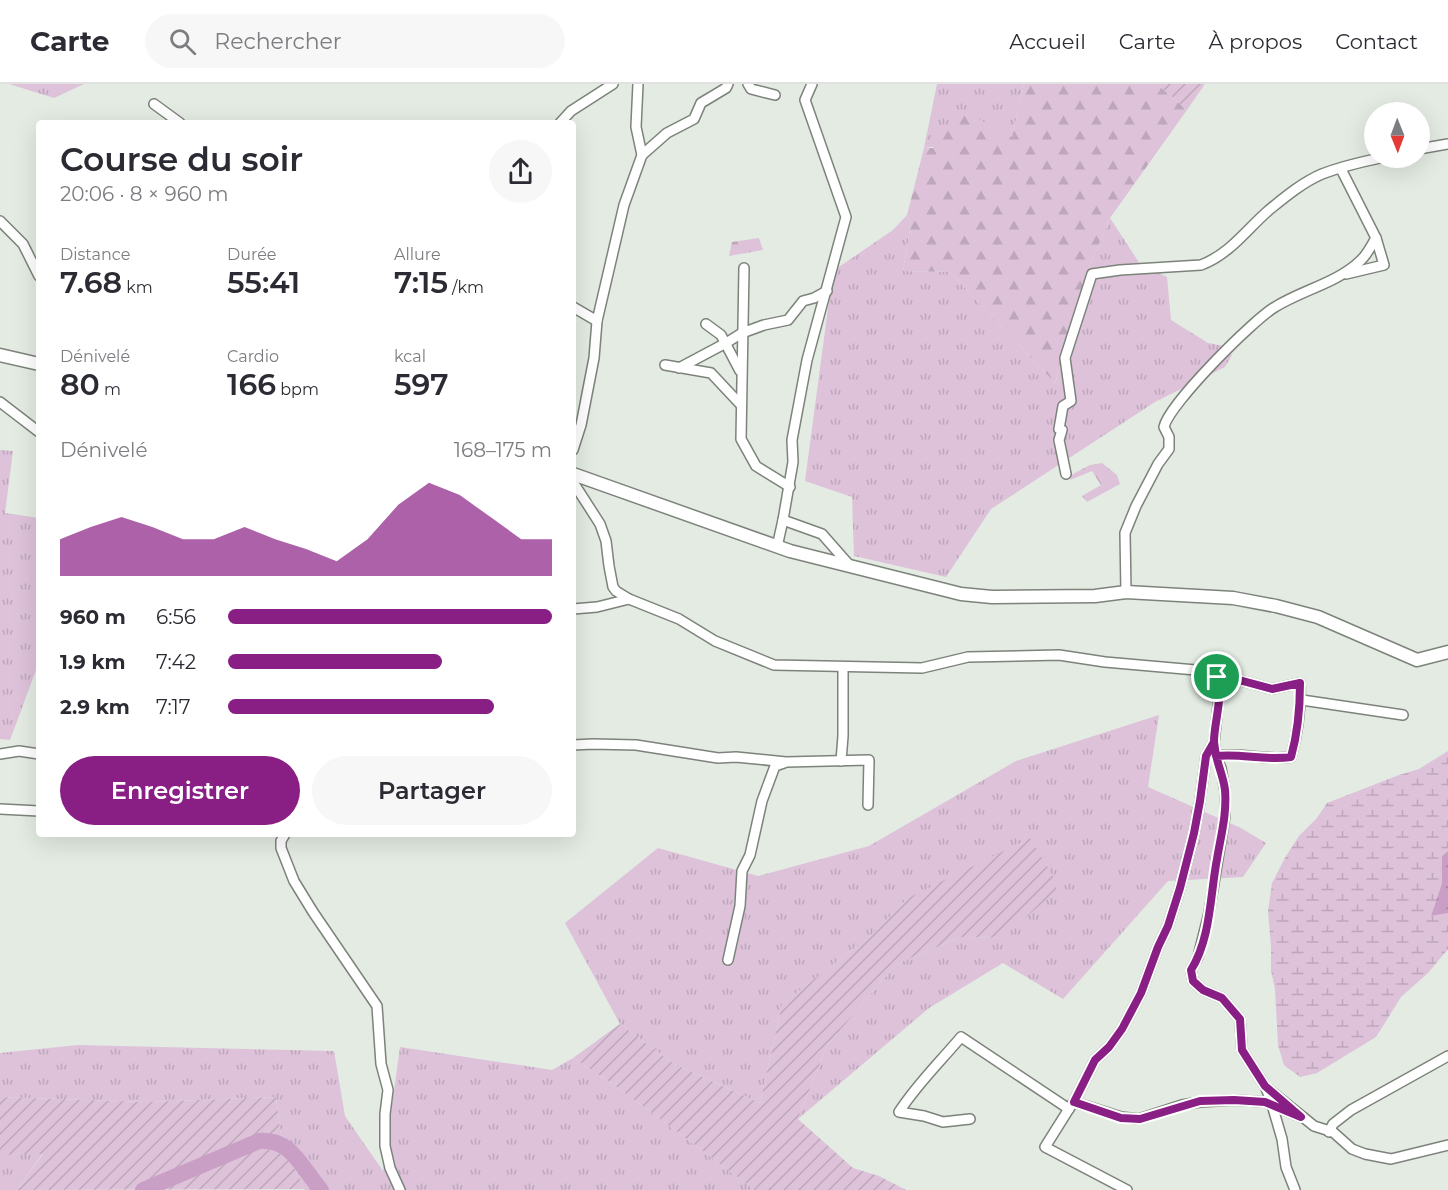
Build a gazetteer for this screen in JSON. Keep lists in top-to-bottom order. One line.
{"north":"bottom","page":{"header":"Carte","search":"Rechercher","nav":["Accueil","Carte","À propos","Contact"],"heading":["Course du soir","20:06 · 8 × 960 m"],"stats":[["Distance","7.68 km"],["Durée","55:41"],["Allure","7:15 /km"],["Dénivelé","80 m"],["Cardio","166 bpm"],["kcal","597"]],"chart":["Dénivelé","168–175 m"],"list":[{"name":"960 m","note":"6:56"},{"name":"1.9 km","note":"7:42"},{"name":"2.9 km","note":"7:17"}],"buttons":["Enregistrer","Partager"]}}
